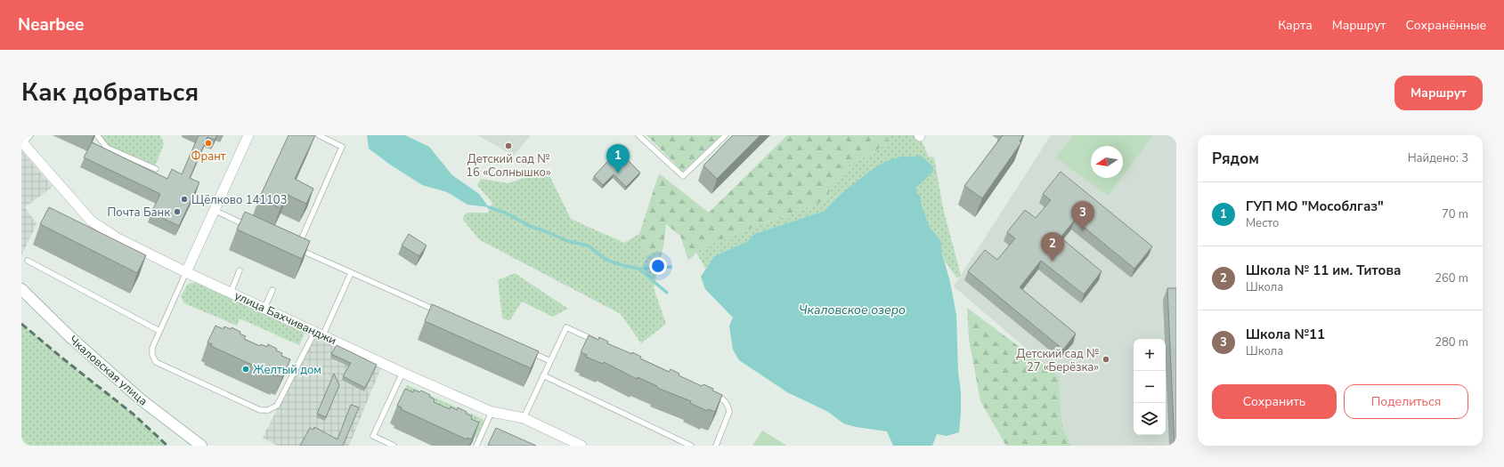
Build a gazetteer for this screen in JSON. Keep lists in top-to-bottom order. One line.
{"streets":{"main road":["Чкаловская улица"],"street":["улица Бахчиванджи"]},"water":["Чкаловское озеро"],"places":["Франт","Детский сад № 16 «Солнышко»","Щёлково 141103","Почта Банк","Детский сад № 27 «Берёзка»","Желтый дом"],"north":"left","page":{"header":"Nearbee","nav":["Карта","Маршрут","Сохранённые"],"title":"Как добраться","buttons":["Маршрут",["Сохранить","Поделиться"]],"heading":["Рядом","Найдено: 3"],"pins":["1","3","2"],"list":[{"mark":"1","name":"ГУП МО \"Мособлгаз\"","note":"Место","value":"70 m"},{"mark":"2","name":"Школа № 11 им. Титова","note":"Школа","value":"260 m"},{"mark":"3","name":"Школа №11","note":"Школа","value":"280 m"}],"map_buttons":["+","−"]}}
